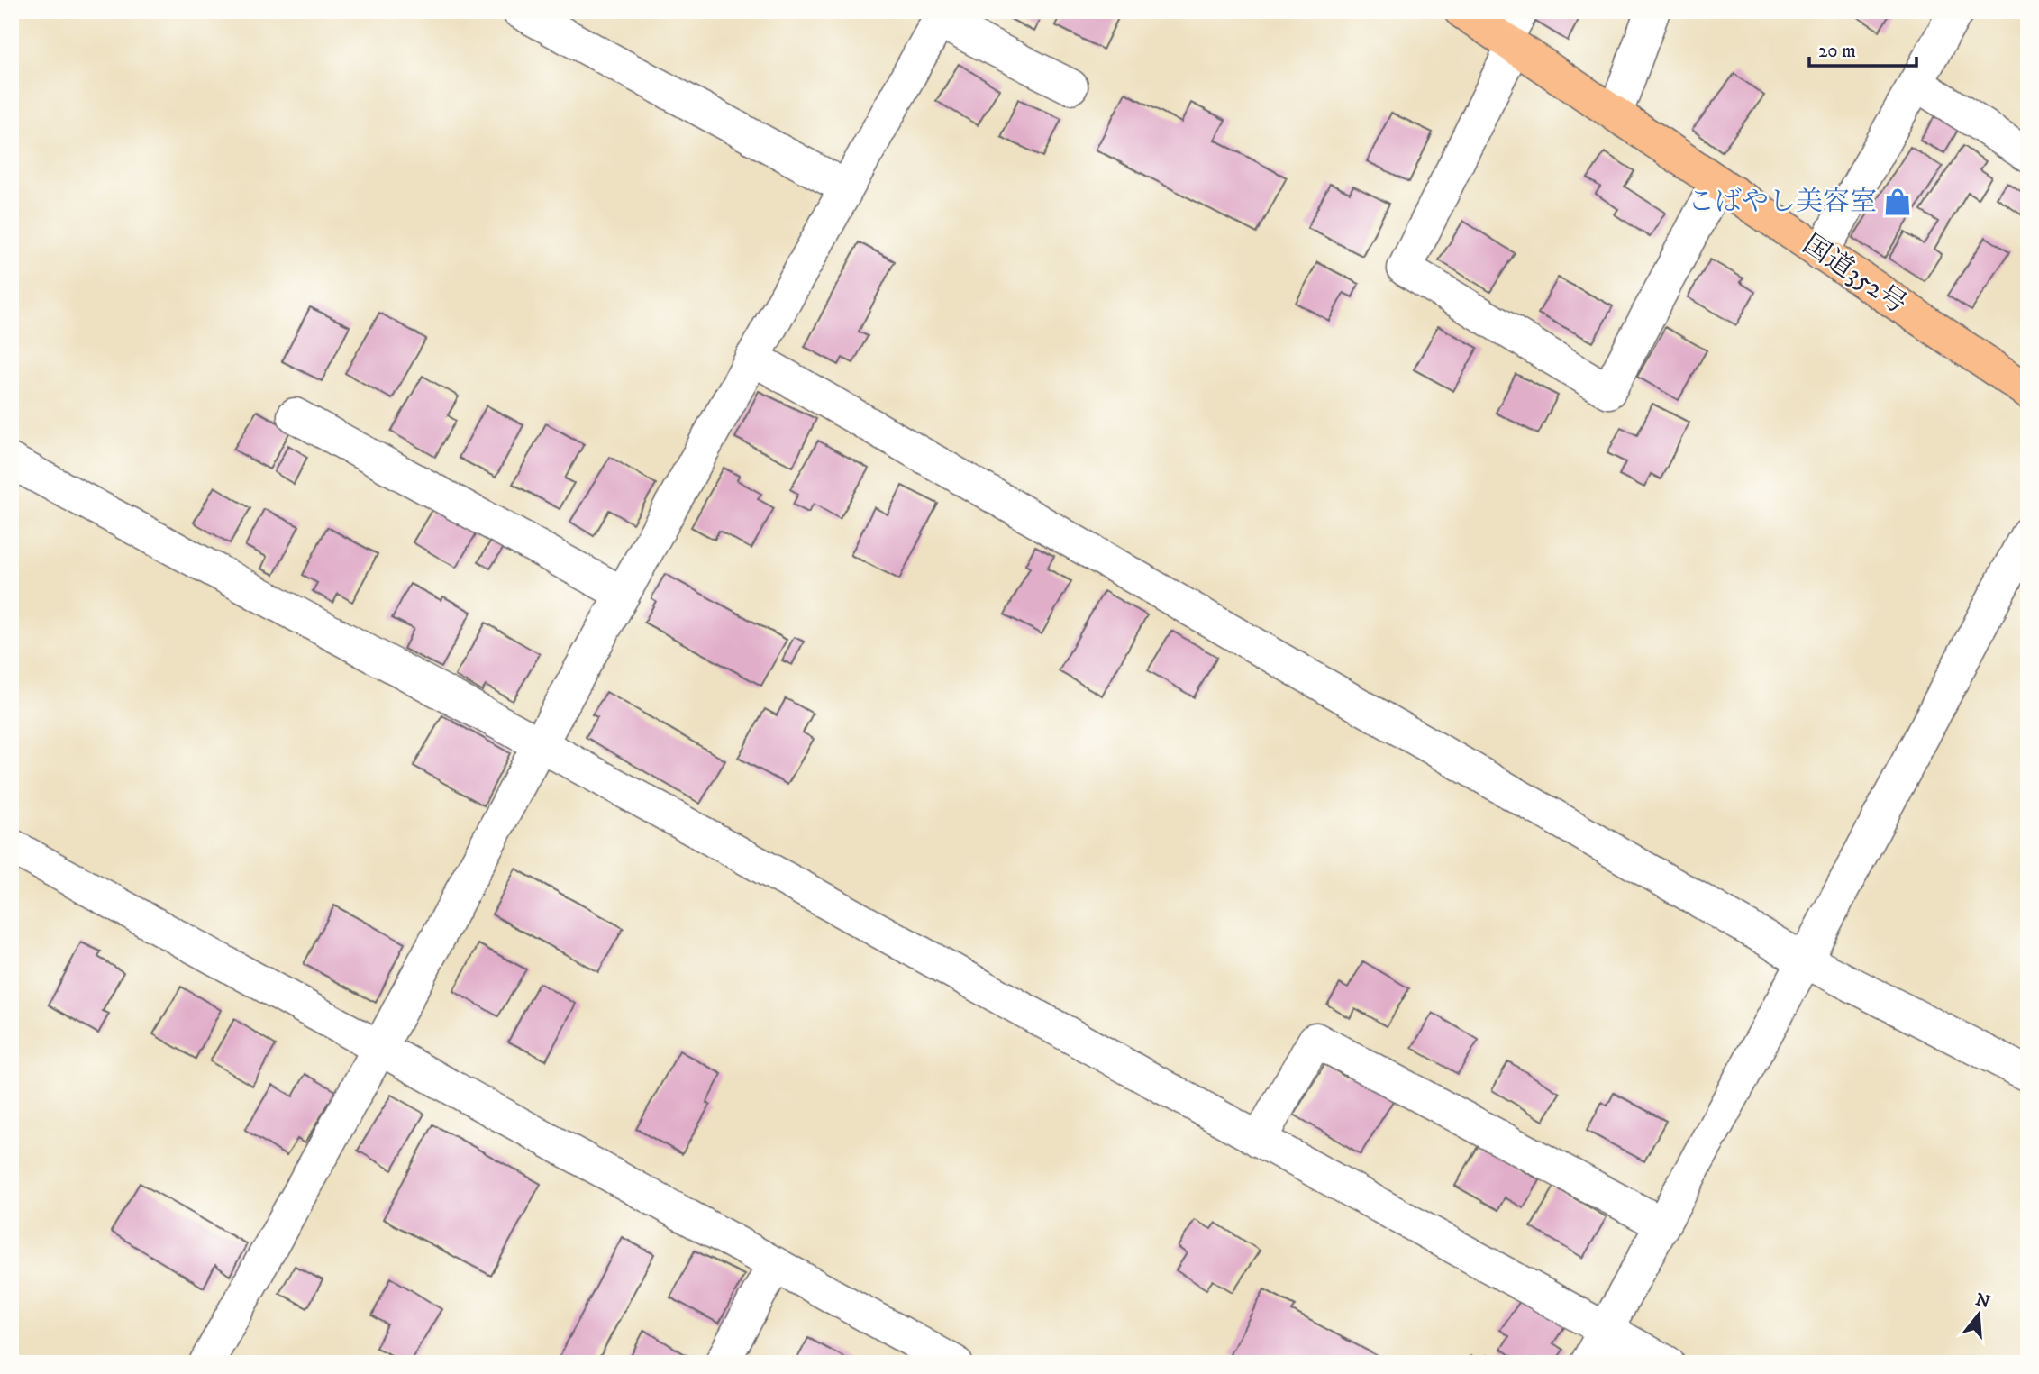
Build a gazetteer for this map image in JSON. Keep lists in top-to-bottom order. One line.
{"streets":{"highway":["国道352号"]},"places":{"shop":["こばやし美容室"]},"scale_bar":"20 m","north":"top"}
